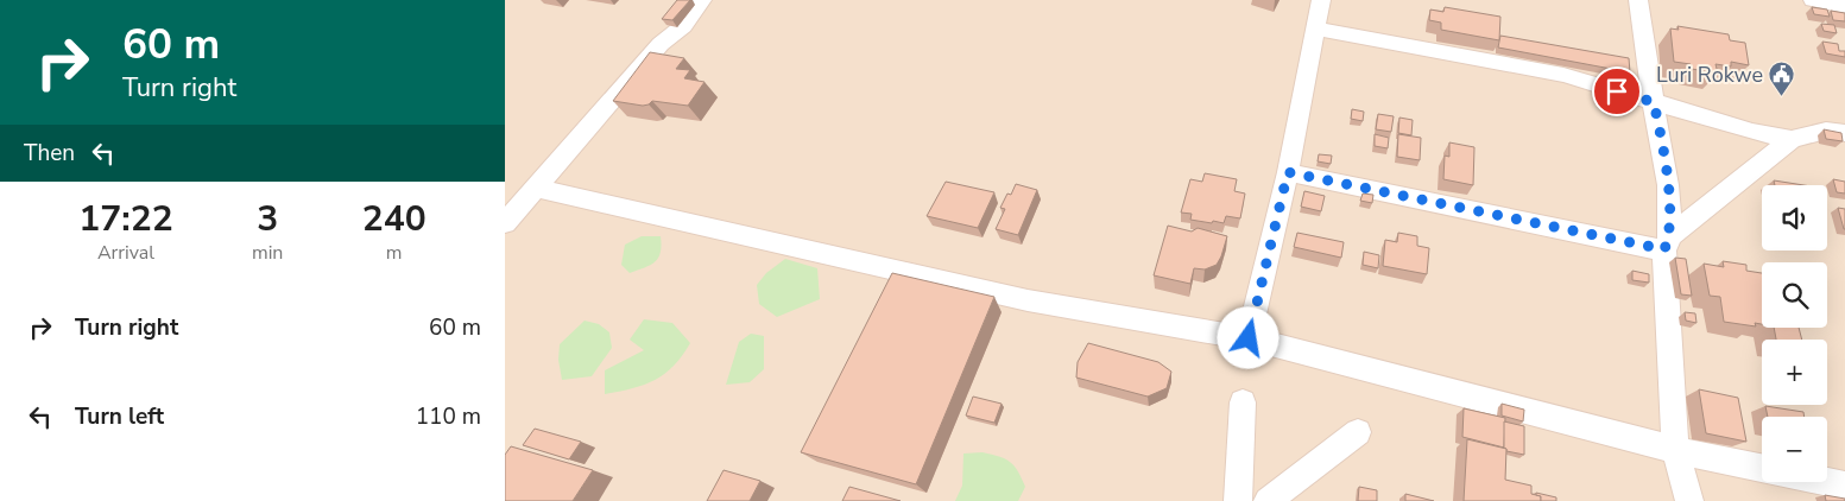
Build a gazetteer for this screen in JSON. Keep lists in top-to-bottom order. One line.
{"places":{"public building":["Luri Rokwe"]},"page":{"turn":["60 m","Turn right"],"then":"Then","eta":["17:22","Arrival","3","min","240","m"],"map_buttons":["+","−"],"list":[{"name":"Turn right","value":"60 m"},{"name":"Turn left","value":"110 m"}]}}
